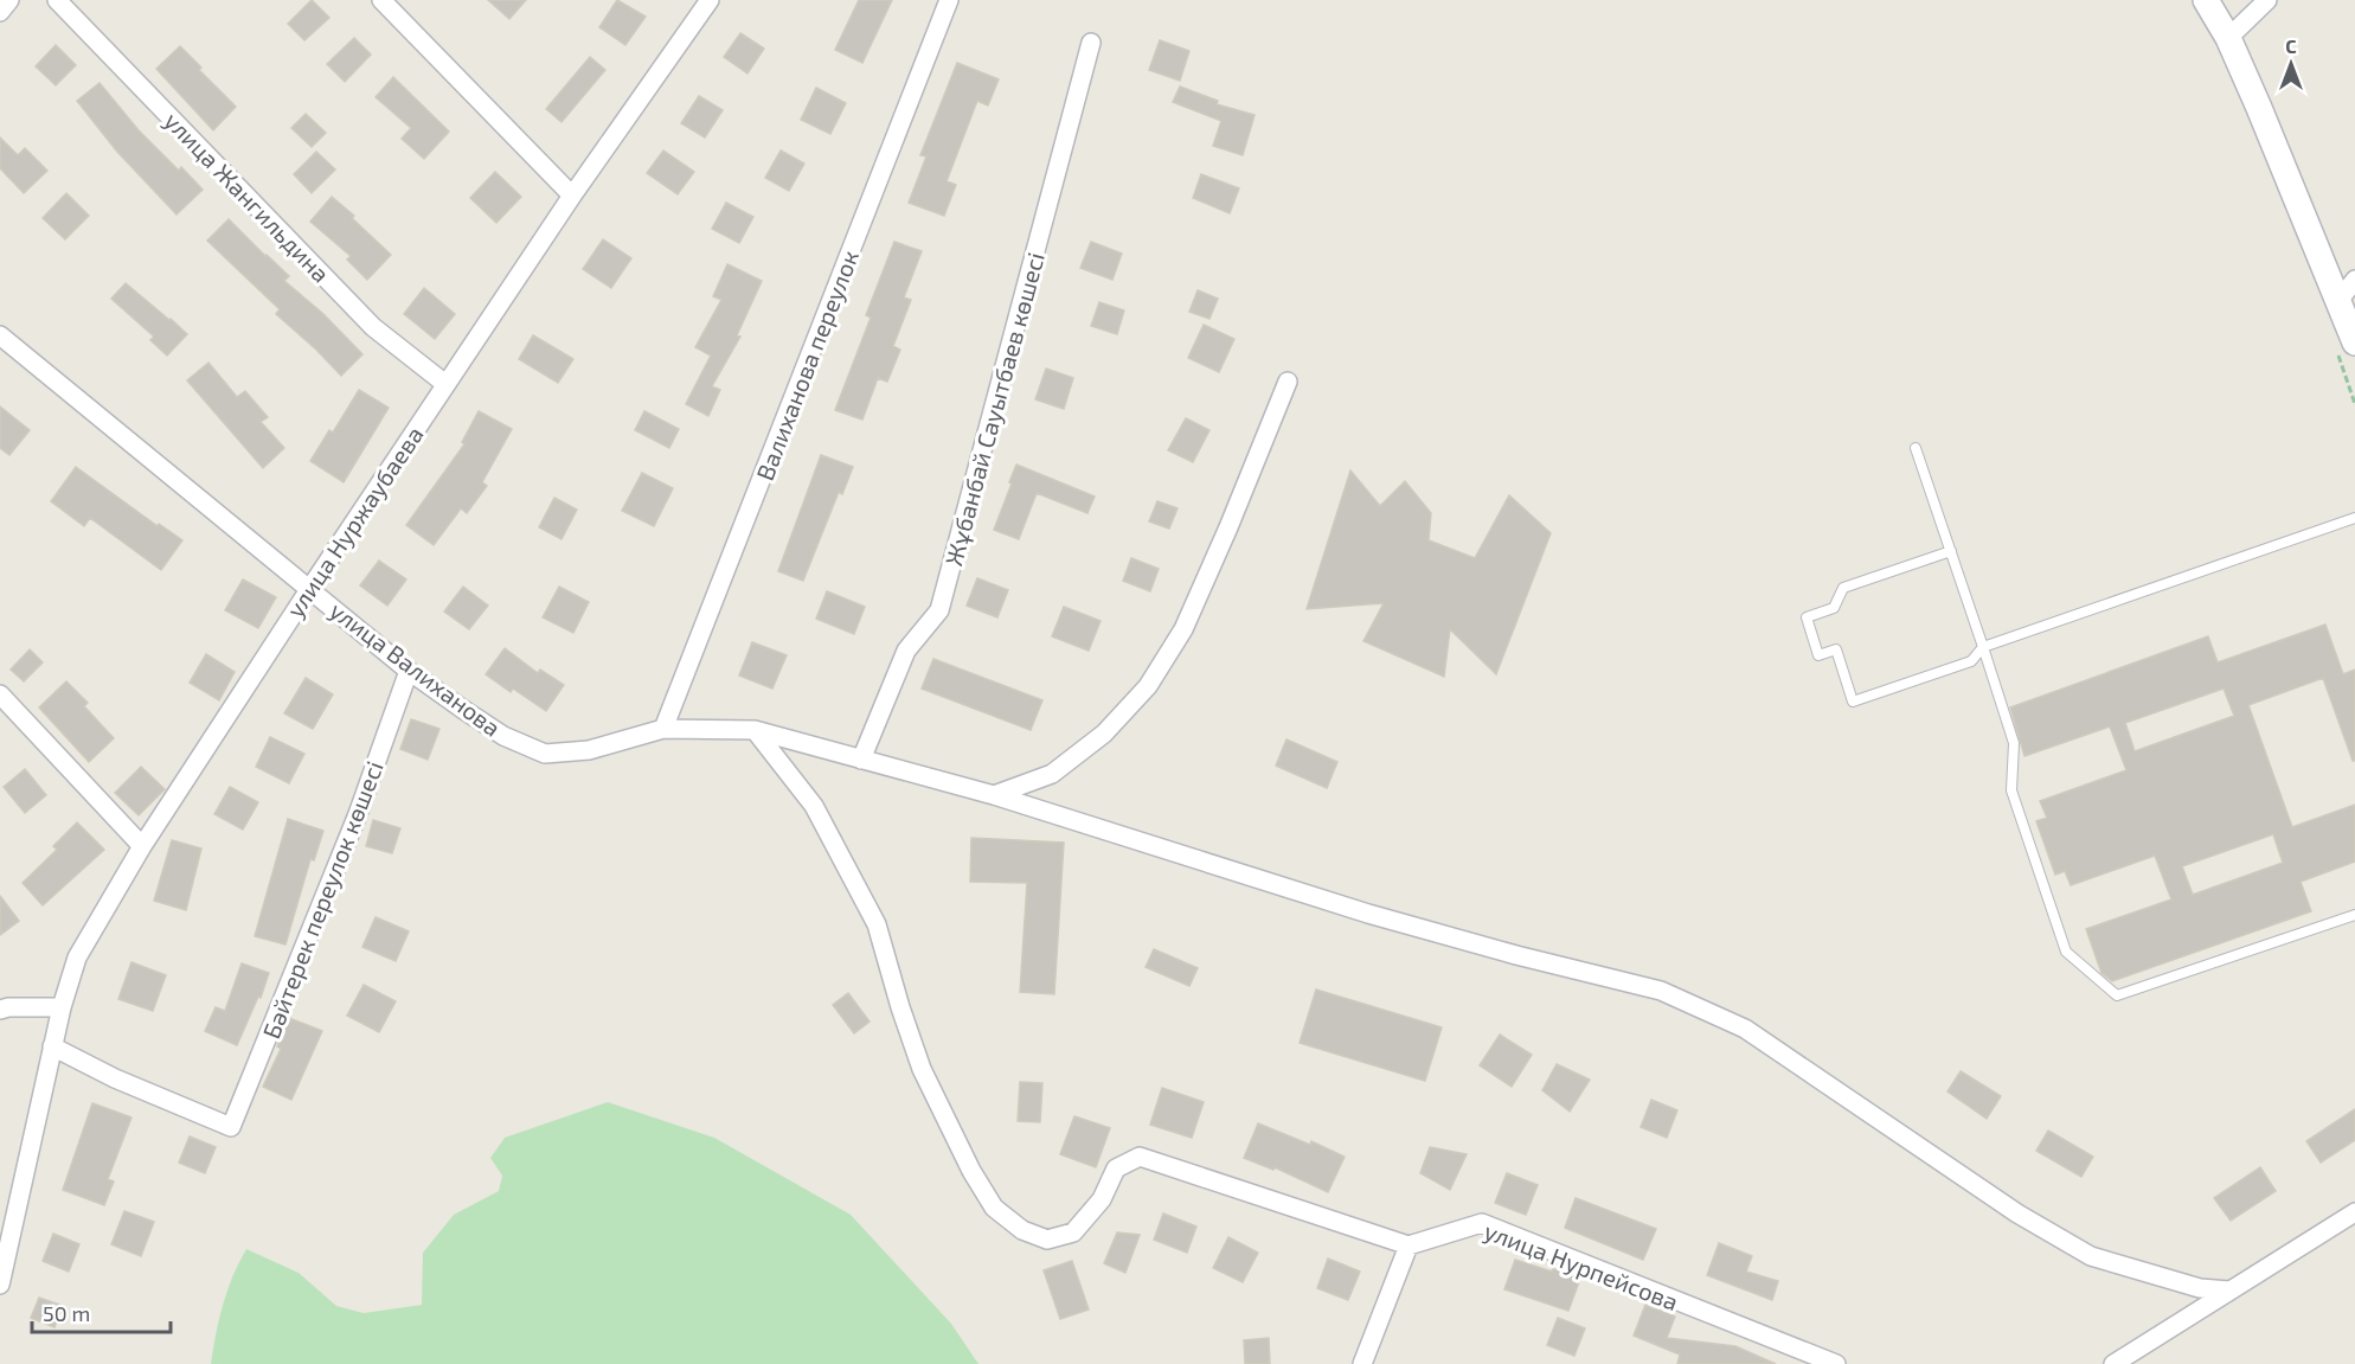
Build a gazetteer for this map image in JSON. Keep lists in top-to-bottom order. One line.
{"streets":{"street":["улица Жангильдина","Валиханова переулок","Жұбанбай Сауытбаев көшесі","улица Нуржаубаева","улица Валиханова","Бәйтерек переулок көшесі","улица Нурпейсова"]},"crossings":[["улица Жангильдина","улица Нуржаубаева"],["Валиханова переулок","улица Валиханова"],["Жұбанбай Сауытбаев көшесі","улица Валиханова"],["улица Нуржаубаева","улица Валиханова"],["улица Нуржаубаева","Бәйтерек переулок көшесі"],["улица Валиханова","Бәйтерек переулок көшесі"]],"scale_bar":"50 m","north":"top"}
